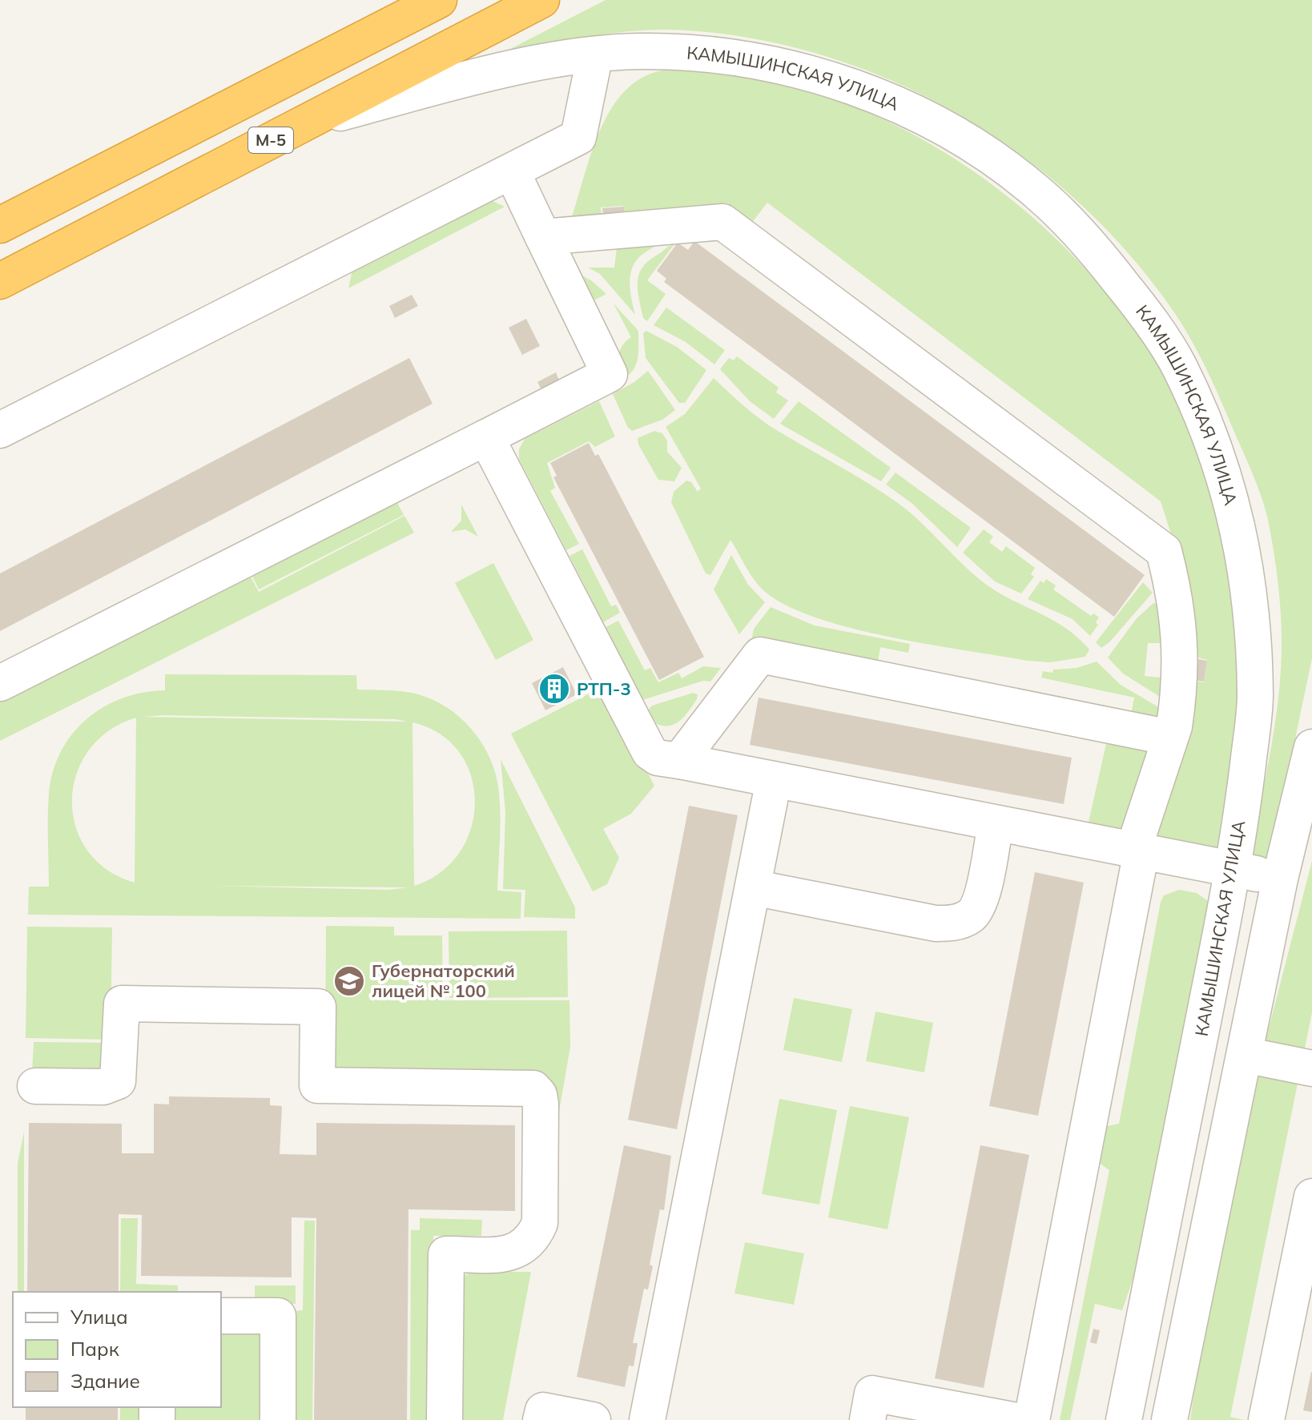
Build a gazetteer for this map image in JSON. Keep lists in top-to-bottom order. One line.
{"streets":{"highway":["М-5"],"street":["КАМЫШИНСКАЯ УЛИЦА"]},"crossings":[["КАМЫШИНСКАЯ УЛИЦА","М-5"]],"places":{"building":["РТП-3"],"school or university":["Губернаторский лицей № 100"]},"legend":["Улица","Парк","Здание"]}
